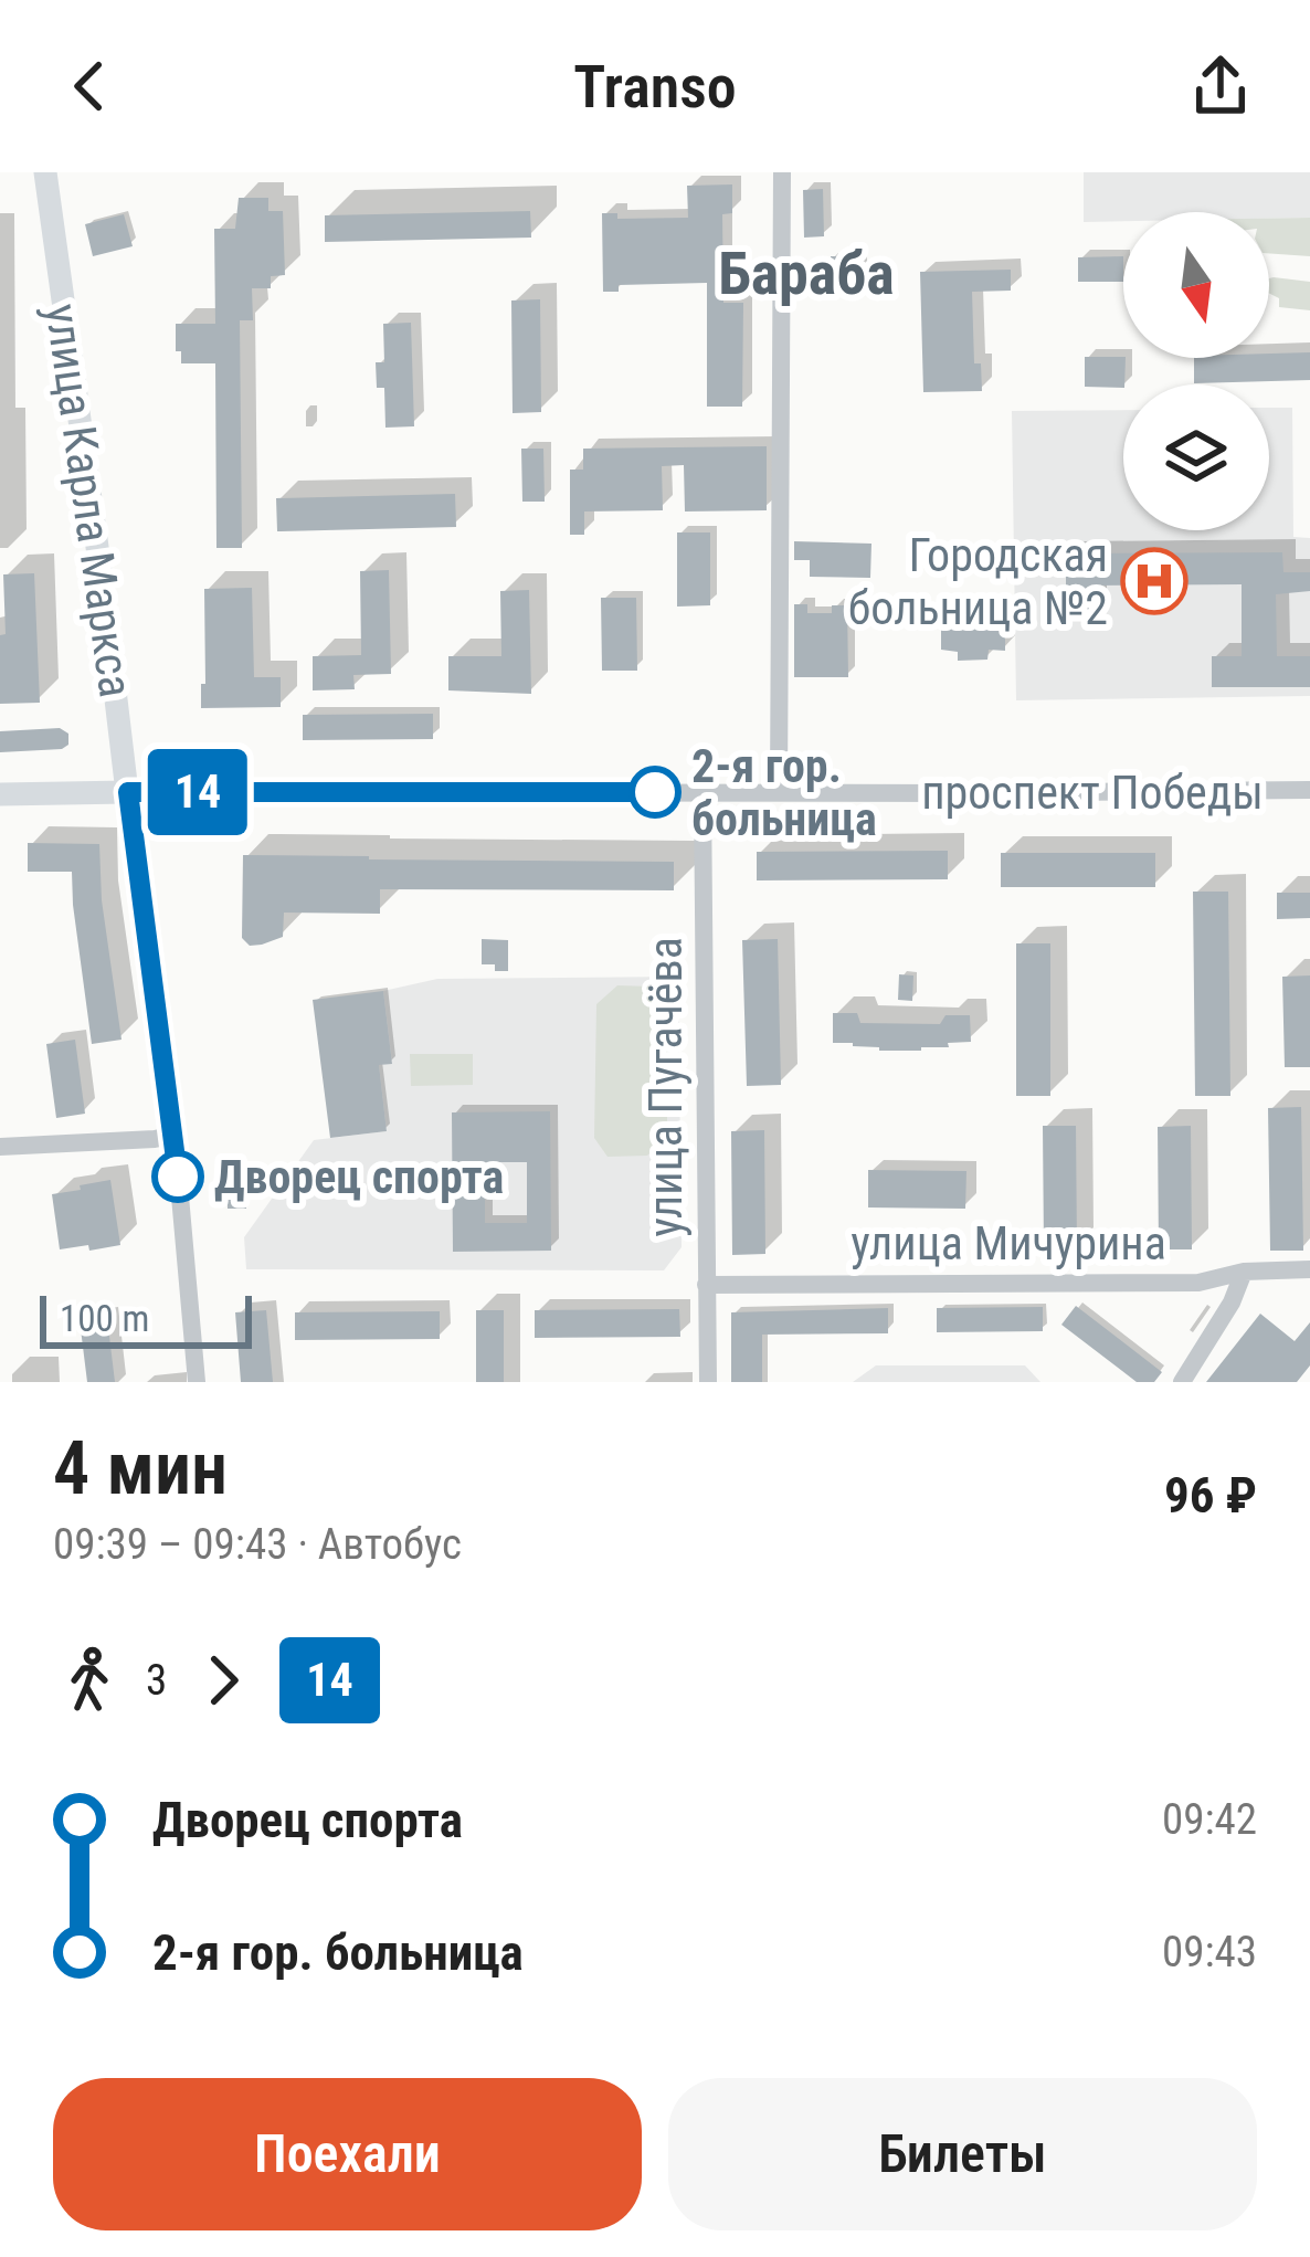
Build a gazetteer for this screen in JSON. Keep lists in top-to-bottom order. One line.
{"streets":{"main road":["улица Карла Маркса","проспект Победы"],"street":["улица Пугачёва","улица Мичурина"]},"crossings":[["улица Карла Маркса","проспект Победы"],["проспект Победы","улица Пугачёва"],["улица Пугачёва","улица Мичурина"]],"districts":["Бараба"],"places":{"hospital":["Городская больница №2"],"other":["2-я гор. больница","Дворец спорта"]},"lines":["bus line 14"],"scale_bar":"100 m","north":"bottom","page":{"header":"Transo","on_map":"14","scale":"100 m","heading":["4 мин","09:39 – 09:43 · Автобус","96 ₽"],"legs":["3","14"],"list":[{"name":"Дворец спорта","value":"09:42"},{"name":"2-я гор. больница","value":"09:43"}],"buttons":["Поехали","Билеты"]}}
